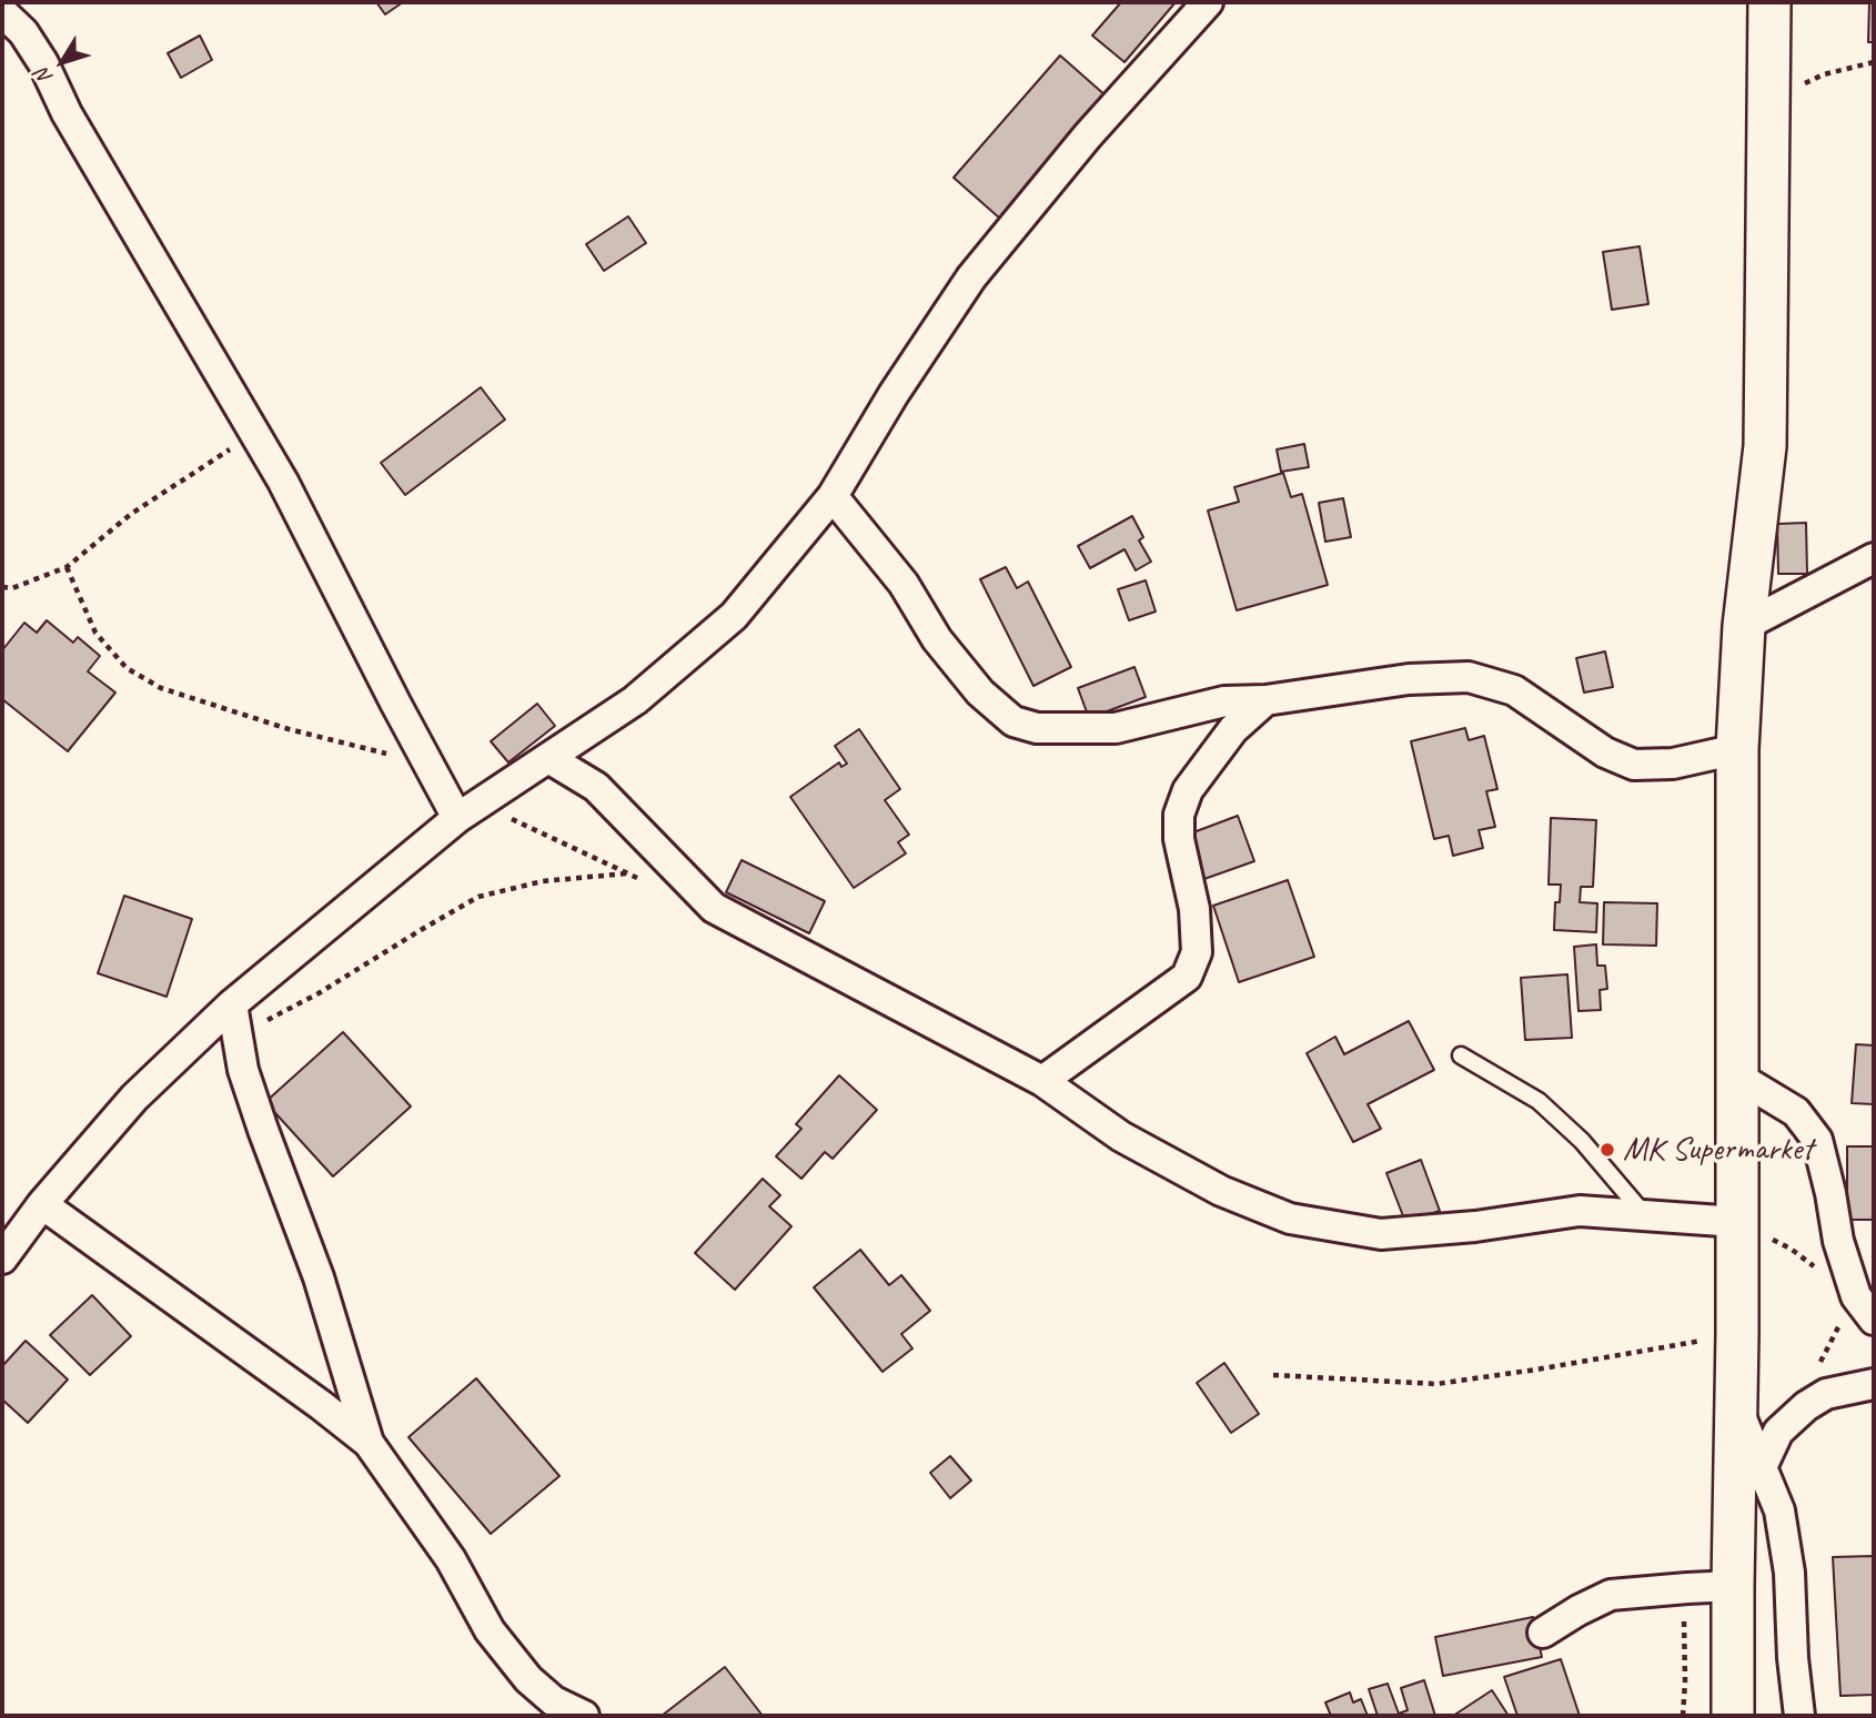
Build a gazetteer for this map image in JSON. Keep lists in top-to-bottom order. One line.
{"places":["MK Supermarket"],"north":"bottom left"}
